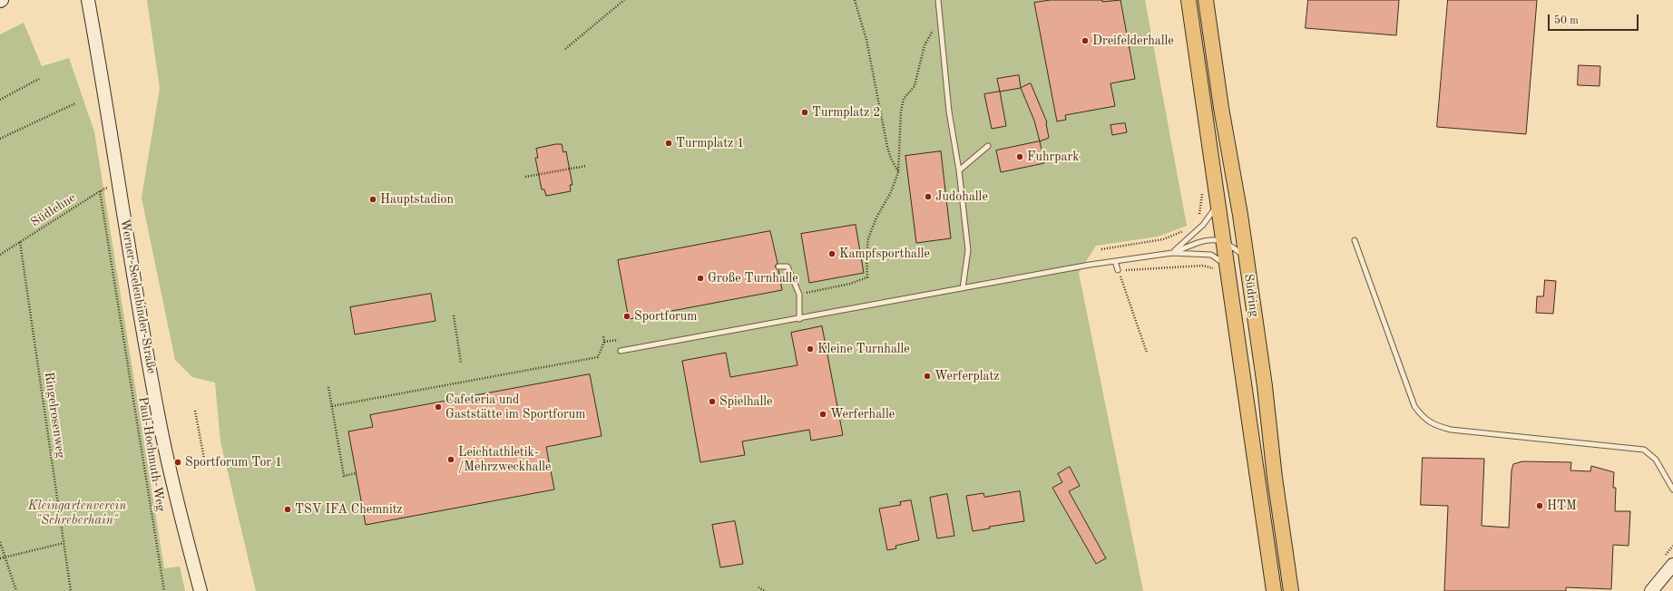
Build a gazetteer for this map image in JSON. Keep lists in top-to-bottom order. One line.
{"streets":{"main road":["Südring","Werner-Seelenbinder-Straße"],"path":["Südlehne","Ringelrosenweg","Paul-Hochmuth-Weg"]},"crossings":[["Südlehne","Werner-Seelenbinder-Straße"],["Südlehne","Ringelrosenweg"],["Südlehne","Paul-Hochmuth-Weg"]],"parks":["Kleingartenverein \"Schreberhain\""],"places":["Dreifelderhalle","Turmplatz 2","Turmplatz 1","Fuhrpark","Judohalle","Hauptstadion","Kampfsporthalle","Große Turnhalle","Sportforum","Kleine Turnhalle","Werferplatz","Spielhalle","Cafeteria und Gaststätte im Sportforum","Werferhalle","Leichtathletik- /Mehrzweckhalle","Sportforum Tor 1","HTM","TSV IFA Chemnitz"],"scale_bar":"50 m"}
